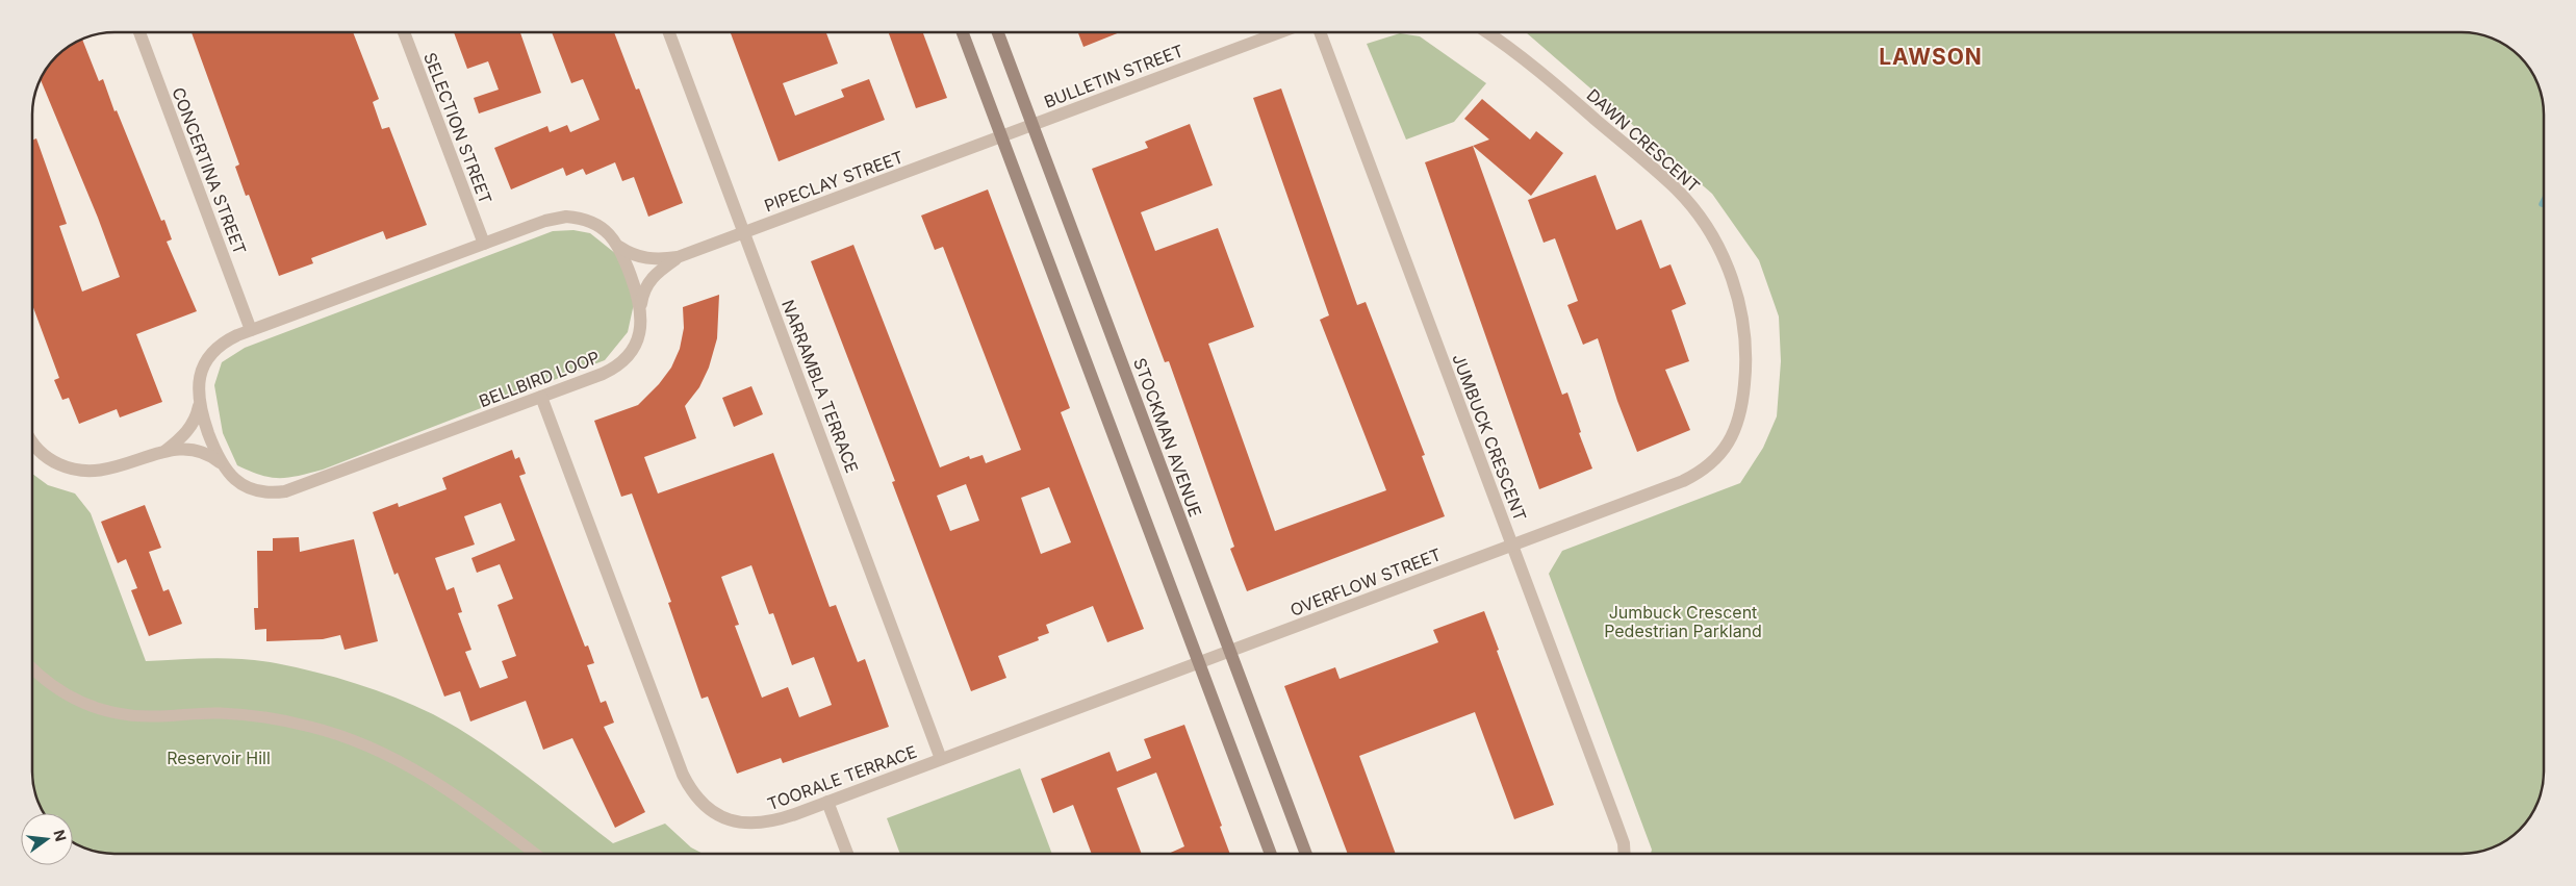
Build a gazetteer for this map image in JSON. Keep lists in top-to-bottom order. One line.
{"streets":{"street":["BULLETIN STREET","SELECTION STREET","DAWN CRESCENT","CONCERTINA STREET","PIPECLAY STREET","BELLBIRD LOOP","NARRAMBLA TERRACE","STOCKMAN AVENUE","JUMBUCK CRESCENT","OVERFLOW STREET","TOORALE TERRACE"]},"crossings":[["BULLETIN STREET","PIPECLAY STREET"],["BULLETIN STREET","STOCKMAN AVENUE"],["SELECTION STREET","BELLBIRD LOOP"],["DAWN CRESCENT","JUMBUCK CRESCENT"],["DAWN CRESCENT","OVERFLOW STREET"],["CONCERTINA STREET","BELLBIRD LOOP"],["PIPECLAY STREET","BELLBIRD LOOP"],["PIPECLAY STREET","NARRAMBLA TERRACE"],["BELLBIRD LOOP","TOORALE TERRACE"],["NARRAMBLA TERRACE","TOORALE TERRACE"],["STOCKMAN AVENUE","OVERFLOW STREET"],["STOCKMAN AVENUE","TOORALE TERRACE"],["JUMBUCK CRESCENT","OVERFLOW STREET"],["OVERFLOW STREET","TOORALE TERRACE"]],"districts":["LAWSON"],"parks":["Jumbuck Crescent Pedestrian Parkland","Reservoir Hill"],"north":"right"}
